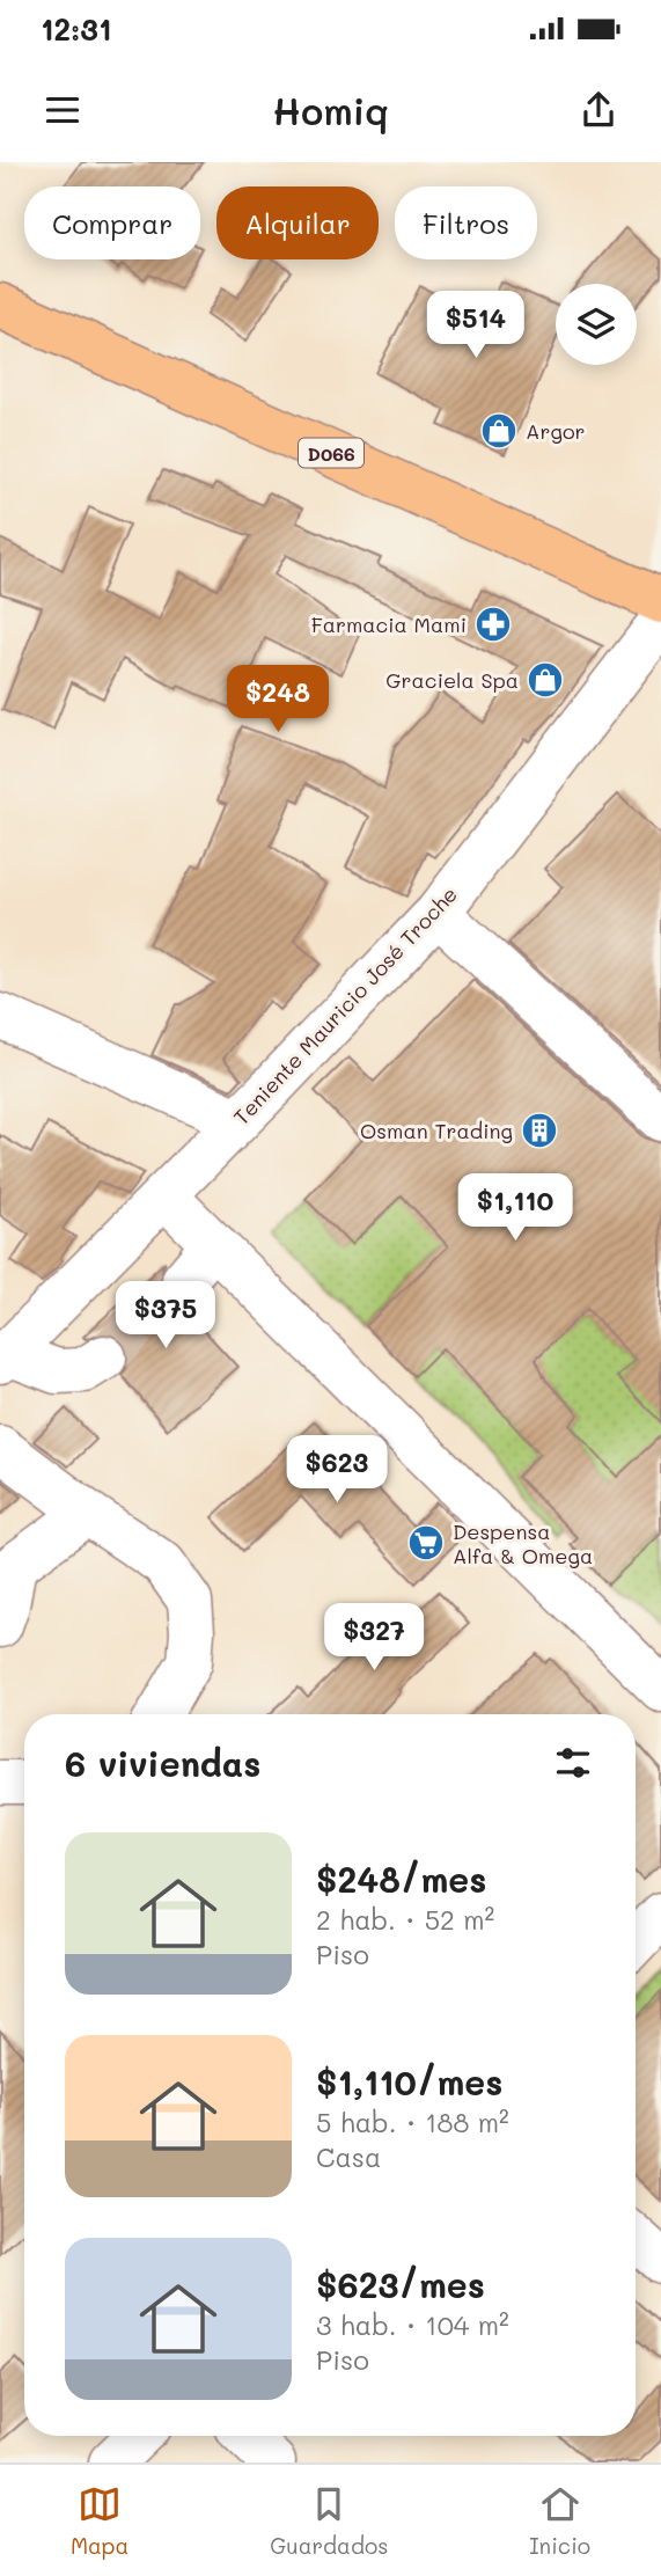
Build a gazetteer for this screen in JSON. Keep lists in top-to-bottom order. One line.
{"streets":{"main road":["D066"],"street":["Teniente Mauricio José Troche"]},"places":{"shop":["Argor","Graciela Spa"],"pharmacy":["Farmacia Mami"],"building":["Osman Trading"],"supermarket":["Despensa Alfa & Omega"]},"page":{"status":"12:31","header":"Homiq","chip":["Comprar","Alquilar","Filtros"],"price":["$514","$248","$1,110","$375","$623","$327"],"heading":"6 viviendas","list":[{"name":"$248/mes","note":"2 hab. · 52 m² · Piso"},{"name":"$1,110/mes","note":"5 hab. · 188 m² · Casa"},{"name":"$623/mes","note":"3 hab. · 104 m² · Piso"}],"tabs":["Mapa","Guardados","Inicio"]}}
